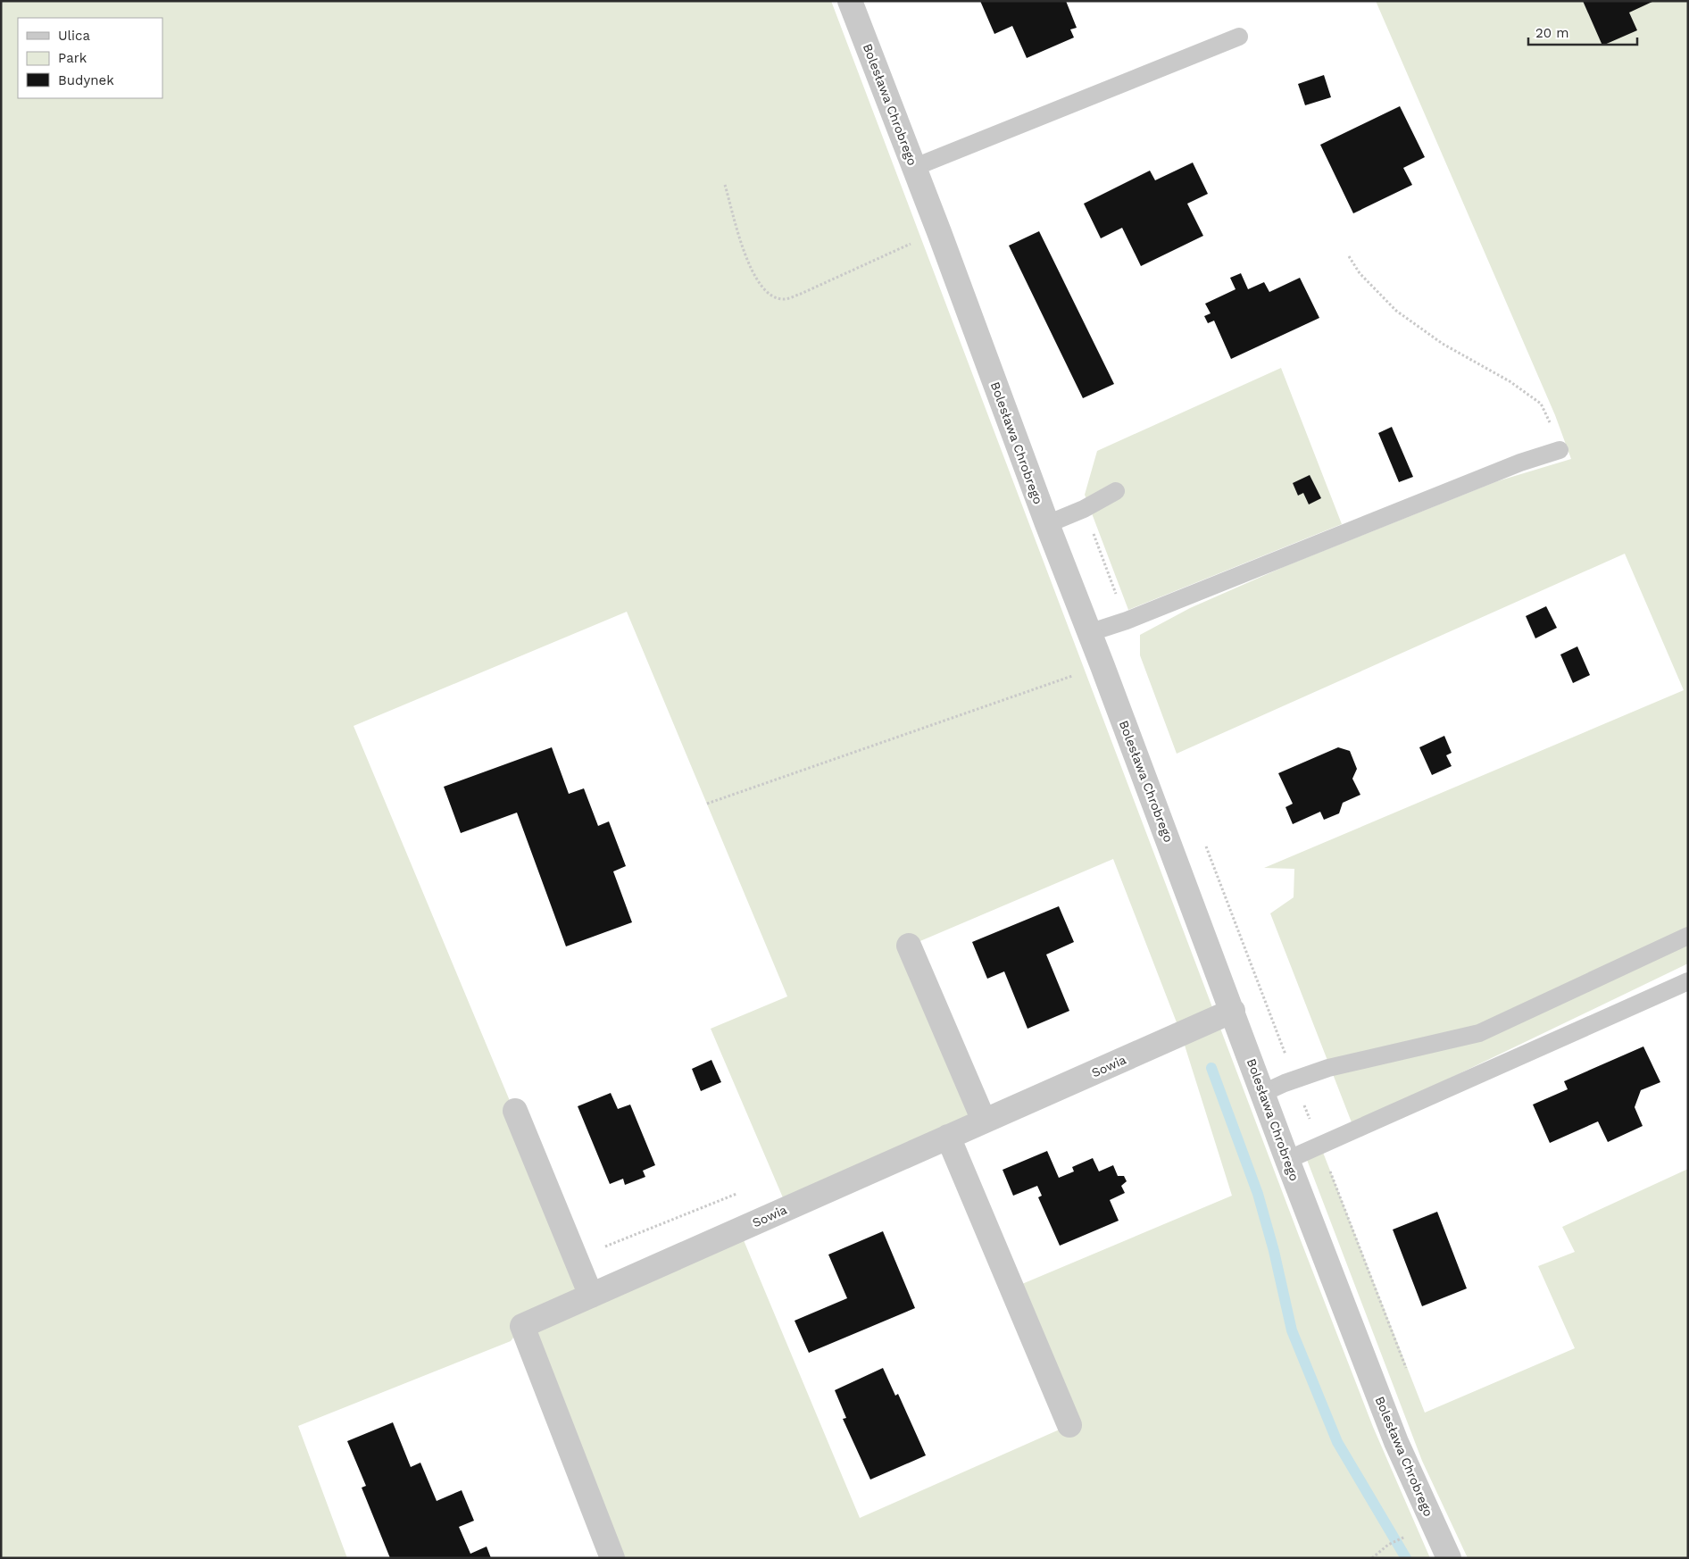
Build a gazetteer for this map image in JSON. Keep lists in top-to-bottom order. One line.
{"streets":{"street":["Bolesława Chrobrego","Sowia"]},"crossings":[["Bolesława Chrobrego","Sowia"]],"legend":["Ulica","Park","Budynek"],"scale_bar":"20 m"}
